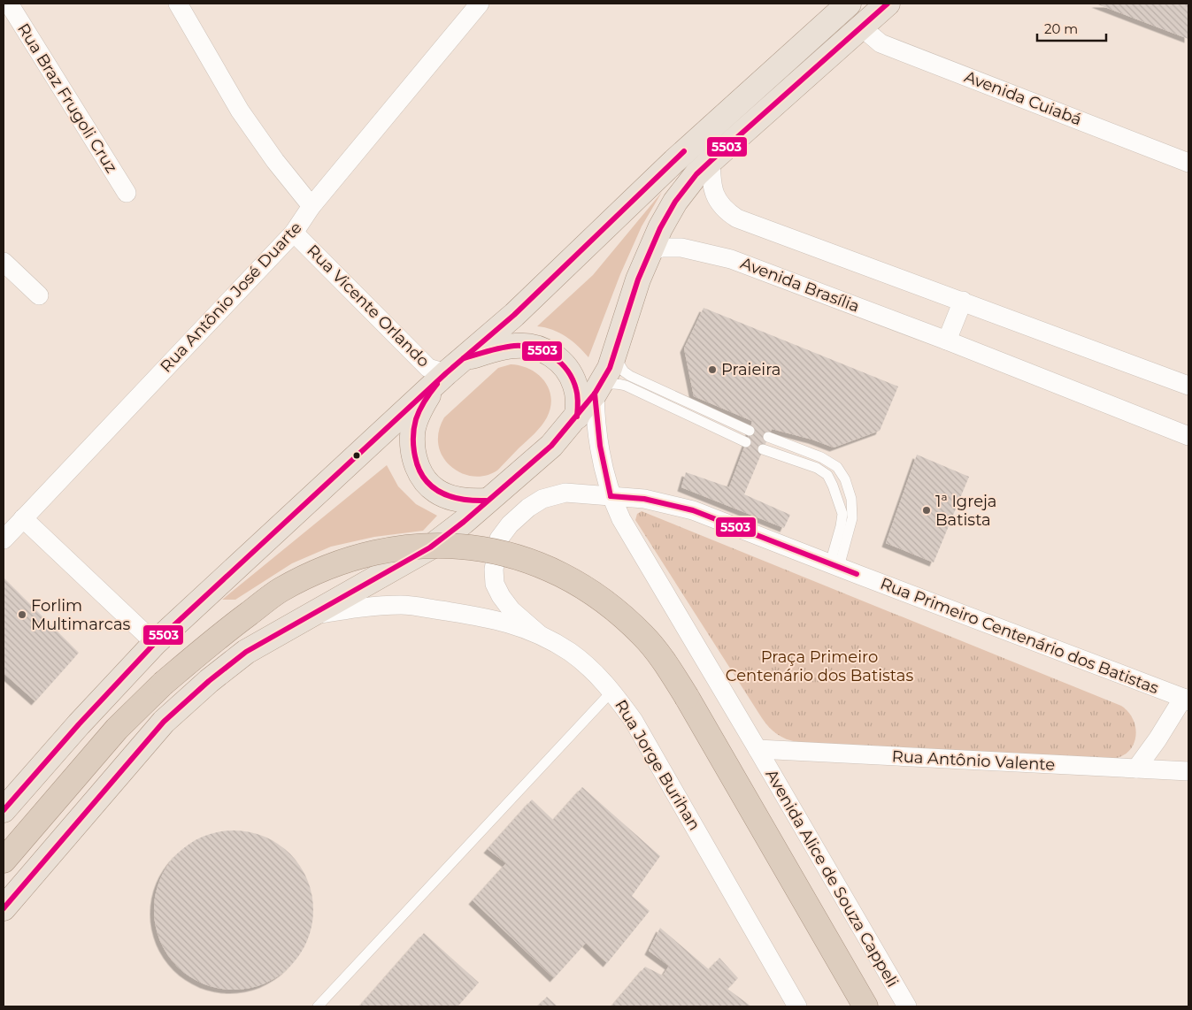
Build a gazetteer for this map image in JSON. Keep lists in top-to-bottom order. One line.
{"streets":{"street":["Rua Braz Frugoli Cruz","Avenida Cuiabá","Avenida Brasília","Rua Antônio José Duarte","Rua Vicente Orlando","Rua Primeiro Centenário dos Batistas","Rua Antônio Valente","Rua Jorge Burihan","Avenida Alice de Souza Cappeli"]},"crossings":[["Rua Antônio José Duarte","Rua Vicente Orlando"],["Rua Primeiro Centenário dos Batistas","Rua Jorge Burihan"],["Rua Primeiro Centenário dos Batistas","Avenida Alice de Souza Cappeli"],["Rua Antônio Valente","Avenida Alice de Souza Cappeli"]],"parks":["Praça Primeiro Centenário dos Batistas"],"places":["Praieira","1ª Igreja Batista","Forlim Multimarcas"],"lines":["transit line 5503"],"scale_bar":"20 m"}
